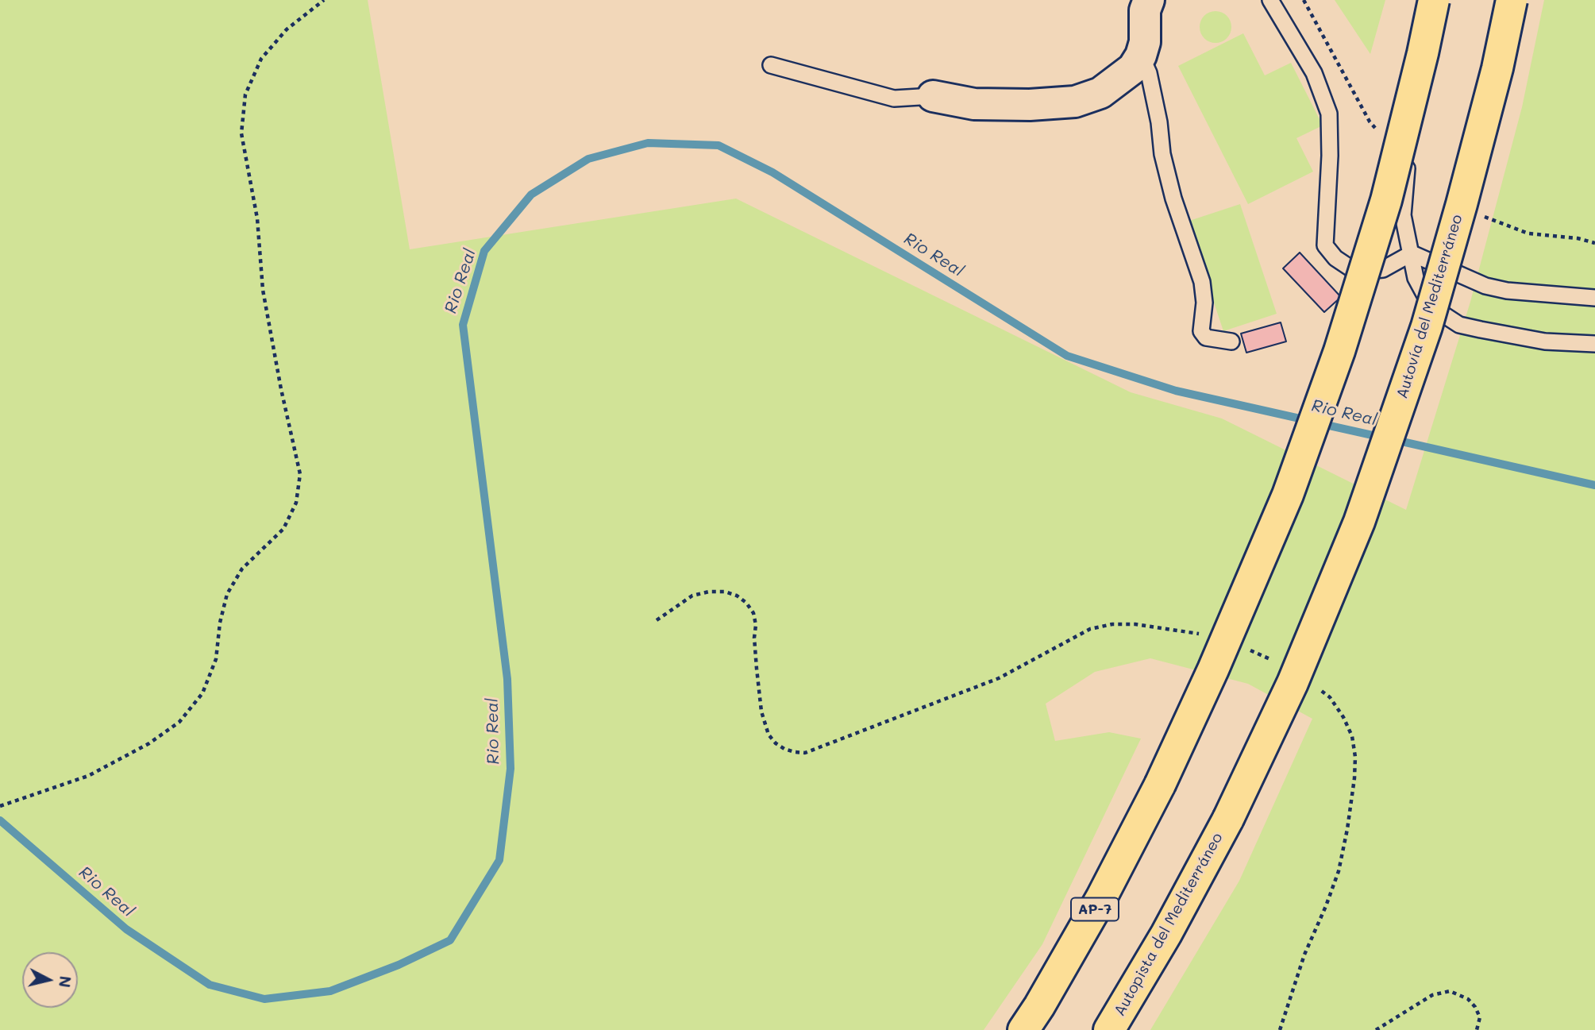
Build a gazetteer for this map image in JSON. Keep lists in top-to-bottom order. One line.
{"streets":{"highway":["Autovía del Mediterráneo","AP-7","Autopista del Mediterráneo"]},"crossings":[["Autovía del Mediterráneo","Autopista del Mediterráneo"]],"water":["Rio Real"],"north":"right"}
